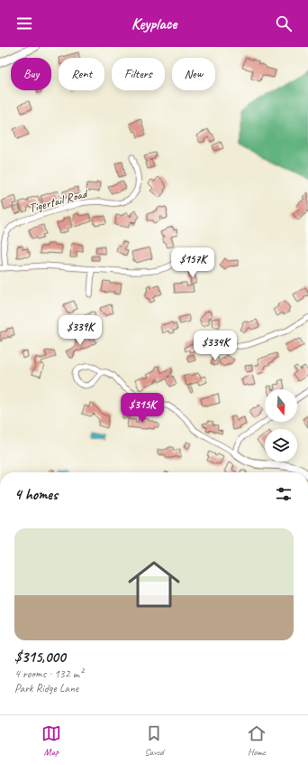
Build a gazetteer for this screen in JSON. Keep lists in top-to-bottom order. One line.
{"streets":{"street":["Tigertail Road"]},"north":"bottom","page":{"header":"Keyplace","chip":["Buy","Rent","Filters","New"],"price":["$157K","$339K","$334K","$315K"],"heading":"4 homes","list":[{"name":"$315,000","note":"4 rooms · 132 m² · Park Ridge Lane"}],"tabs":["Map","Saved","Home"]}}
